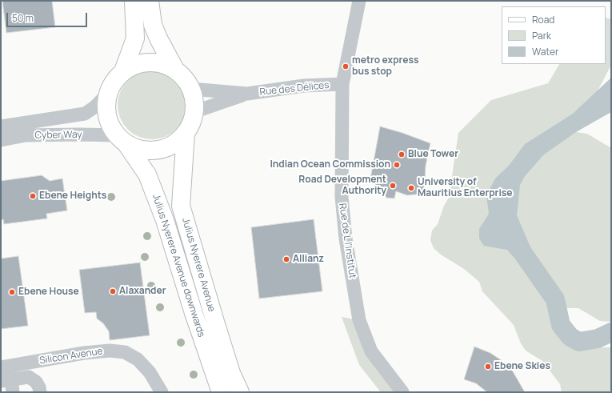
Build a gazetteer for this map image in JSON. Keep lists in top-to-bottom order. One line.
{"streets":{"main road":["Julius Nyerere Avenue","Julius Nyerere Avenue downwards"],"street":["Rue des Délices","Cyber Way","Rue de L l'Institut","Silicon Avenue"]},"crossings":[["Rue des Délices","Cyber Way"],["Rue des Délices","Rue de L l'Institut"],["Rue des Délices","Julius Nyerere Avenue"],["Rue des Délices","Julius Nyerere Avenue downwards"],["Cyber Way","Julius Nyerere Avenue"],["Cyber Way","Julius Nyerere Avenue downwards"],["Julius Nyerere Avenue","Julius Nyerere Avenue downwards"]],"places":["metro express bus stop","Blue Tower","Indian Ocean Commission","Road Development Authority","University of Mauritius Enterprise","Ebene Heights","Allianz","Alaxander","Ebene House","Ebene Skies"],"legend":["Road","Park","Water"],"scale_bar":"50 m"}
